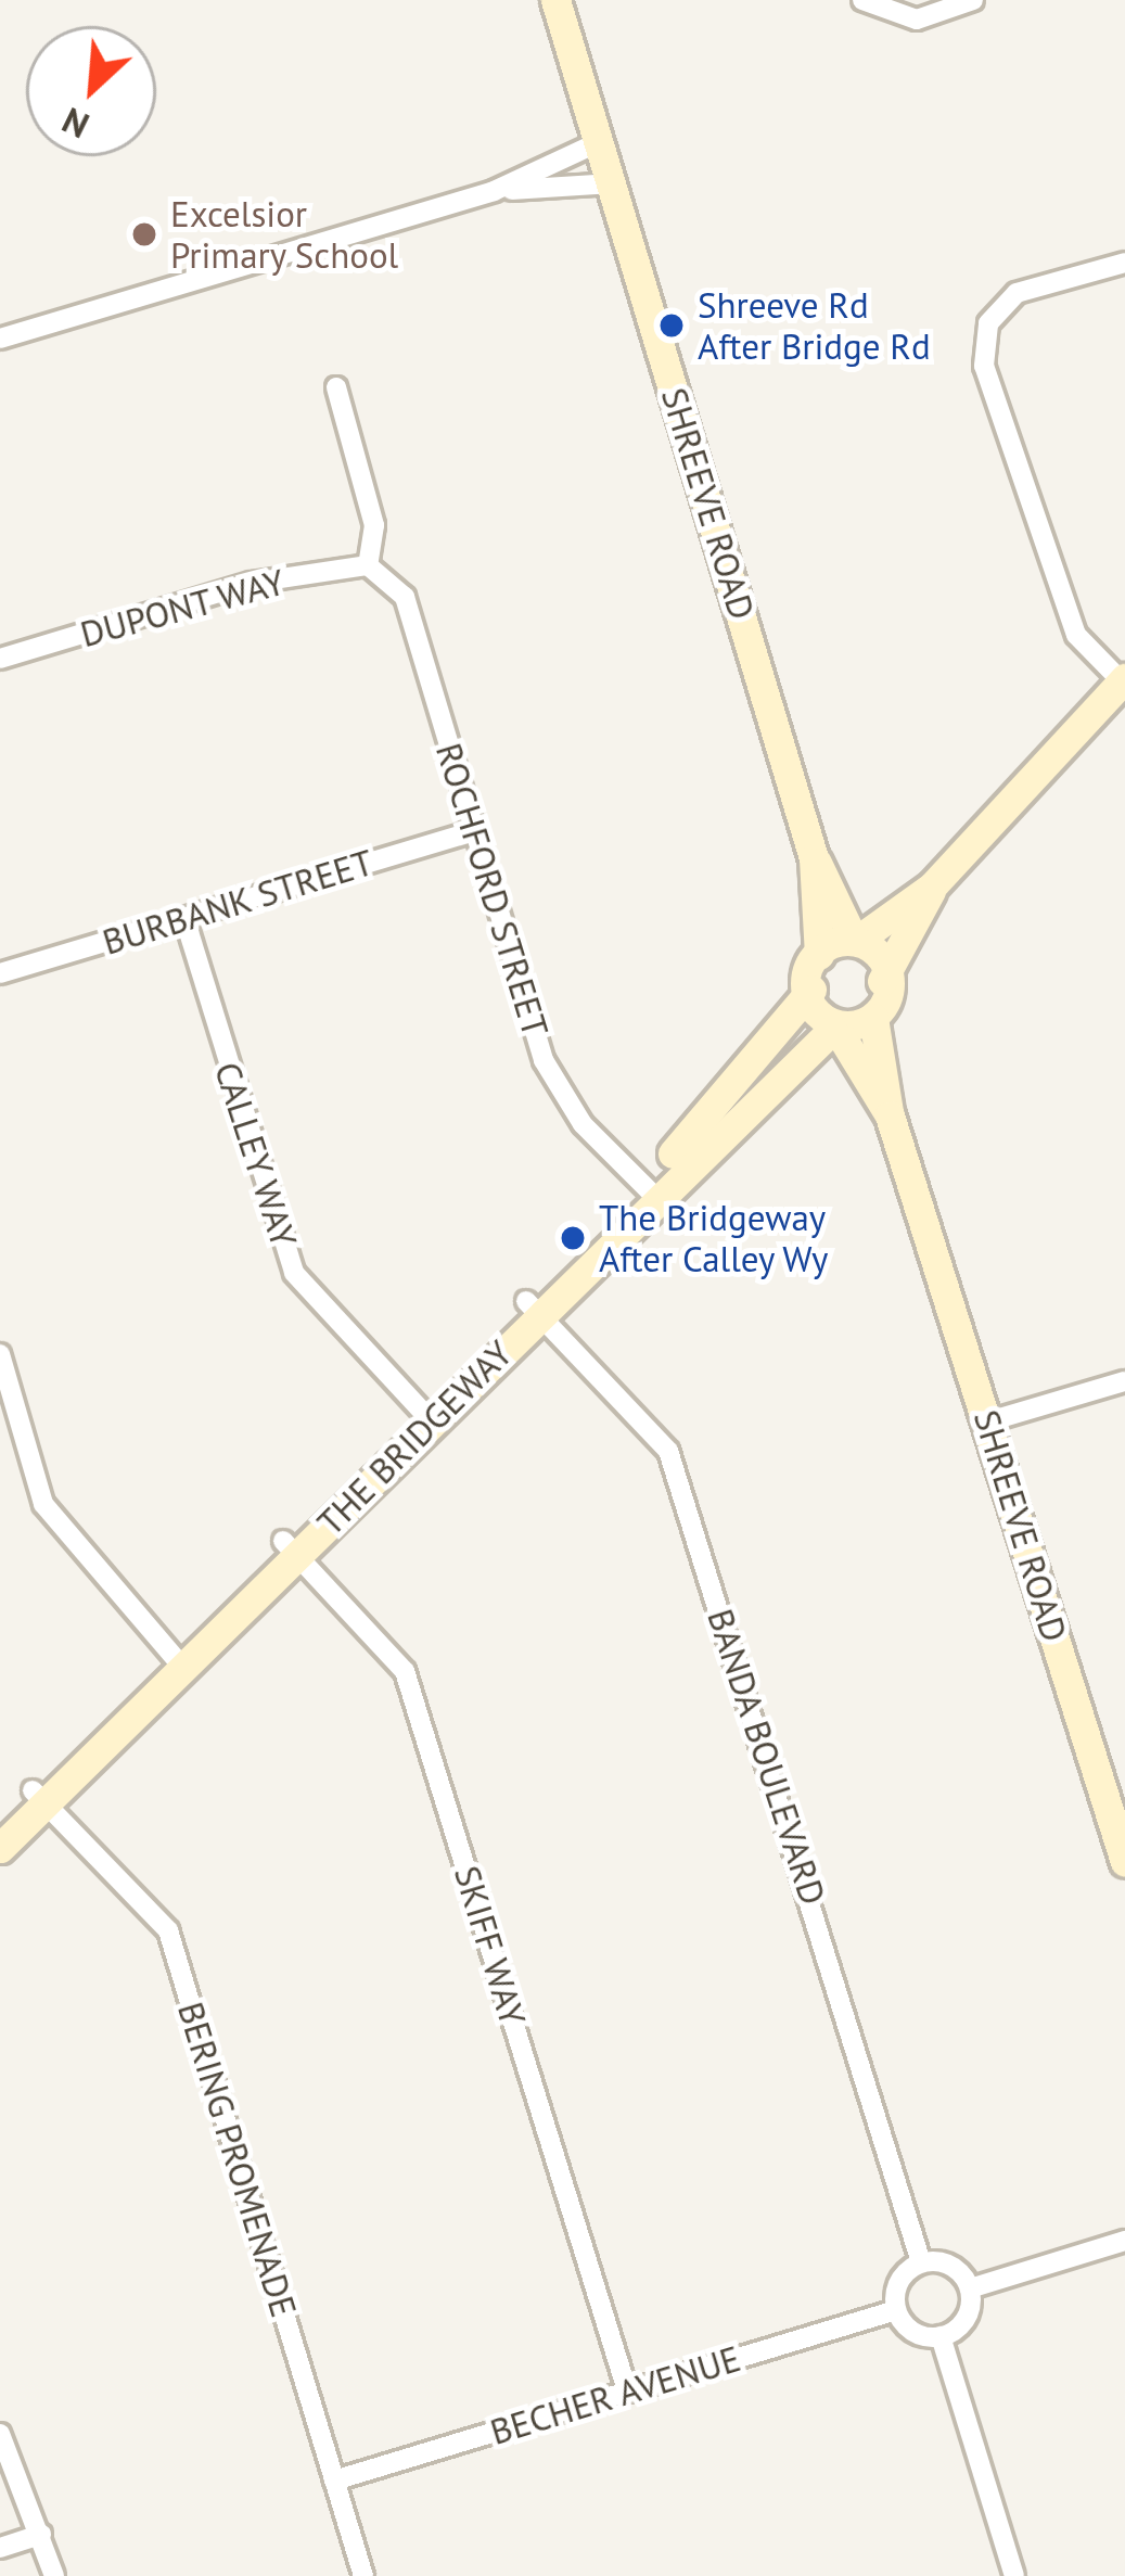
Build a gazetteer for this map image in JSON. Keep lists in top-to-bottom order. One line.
{"streets":{"street":["SHREEVE ROAD","DUPONT WAY","ROCHFORD STREET","BURBANK STREET","CALLEY WAY","THE BRIDGEWAY","BANDA BOULEVARD","SKIFF WAY","BERING PROMENADE","BECHER AVENUE"]},"crossings":[["SHREEVE ROAD","THE BRIDGEWAY"],["DUPONT WAY","ROCHFORD STREET"],["ROCHFORD STREET","BURBANK STREET"],["ROCHFORD STREET","THE BRIDGEWAY"],["BURBANK STREET","CALLEY WAY"],["CALLEY WAY","THE BRIDGEWAY"],["THE BRIDGEWAY","BANDA BOULEVARD"],["THE BRIDGEWAY","SKIFF WAY"],["THE BRIDGEWAY","BERING PROMENADE"],["BANDA BOULEVARD","BECHER AVENUE"],["SKIFF WAY","BECHER AVENUE"],["BERING PROMENADE","BECHER AVENUE"]],"places":["Excelsior Primary School","Shreeve Rd After Bridge Rd","The Bridgeway After Calley Wy"],"north":"bottom left"}
